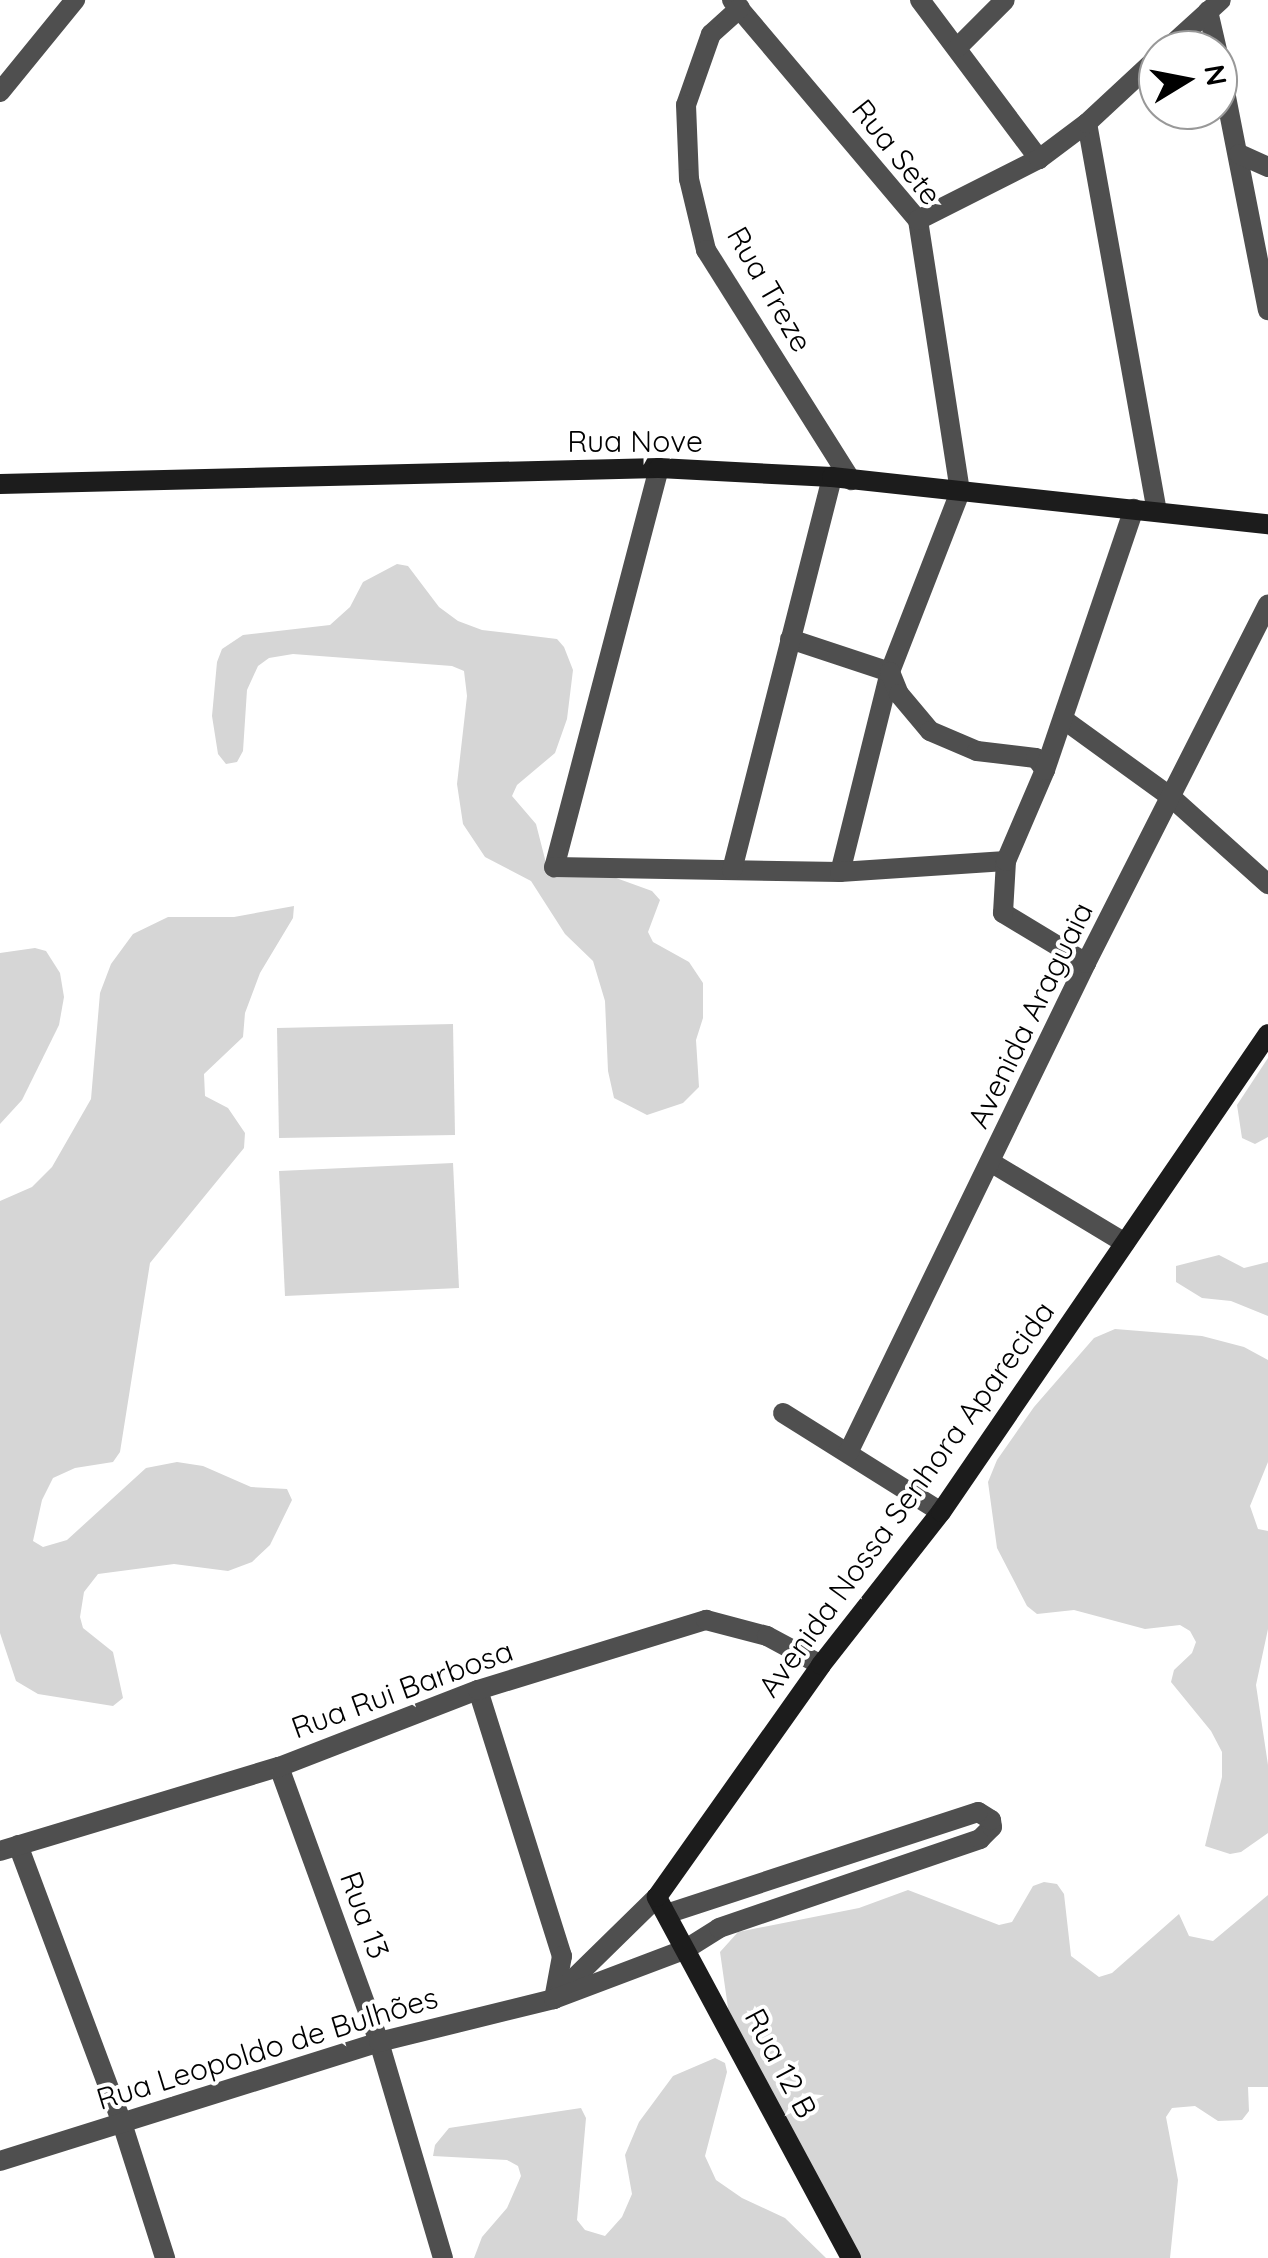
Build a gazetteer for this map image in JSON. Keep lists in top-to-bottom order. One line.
{"streets":{"street":["Rua Sete","Rua Treze","Rua Nove","Avenida Araguaia","Avenida Nossa Senhora Aparecida","Rua Rui Barbosa","Rua 13","Rua Leopoldo de Bulhões","Rua 12 B"]},"crossings":[["Rua Sete","Rua Treze"],["Rua Sete","Rua Nove"],["Rua Treze","Rua Nove"],["Avenida Nossa Senhora Aparecida","Rua Rui Barbosa"],["Avenida Nossa Senhora Aparecida","Rua Leopoldo de Bulhões"],["Avenida Nossa Senhora Aparecida","Rua 12 B"],["Rua Rui Barbosa","Rua 13"],["Rua 13","Rua Leopoldo de Bulhões"],["Rua Leopoldo de Bulhões","Rua 12 B"]],"north":"right"}
